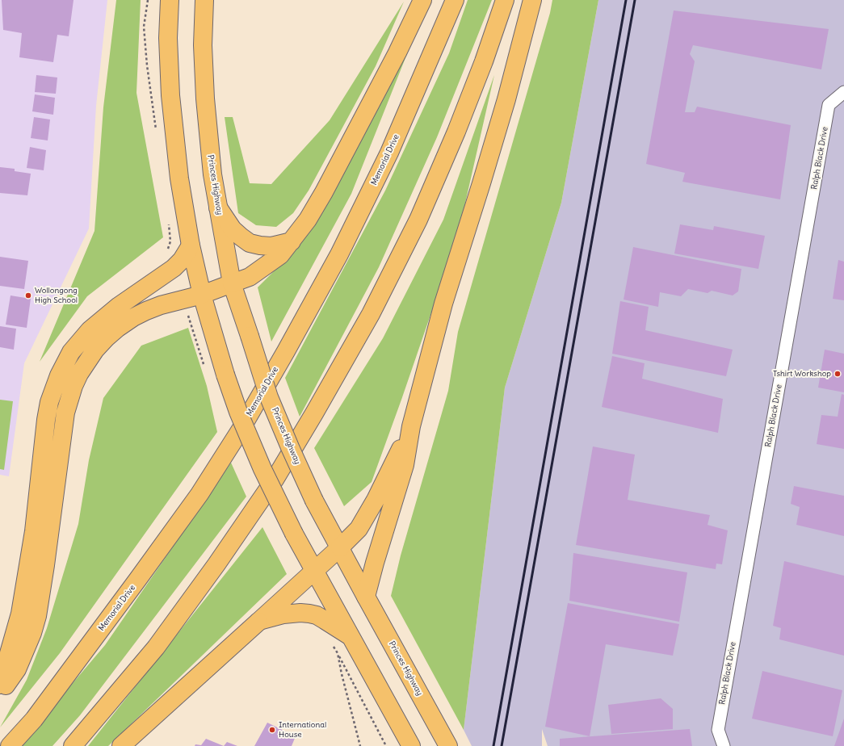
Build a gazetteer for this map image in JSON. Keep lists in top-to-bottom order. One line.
{"streets":{"main road":["Memorial Drive","Princes Highway"],"street":["Ralph Black Drive"]},"places":["Wollongong High School","Tshirt Workshop","International House"]}
